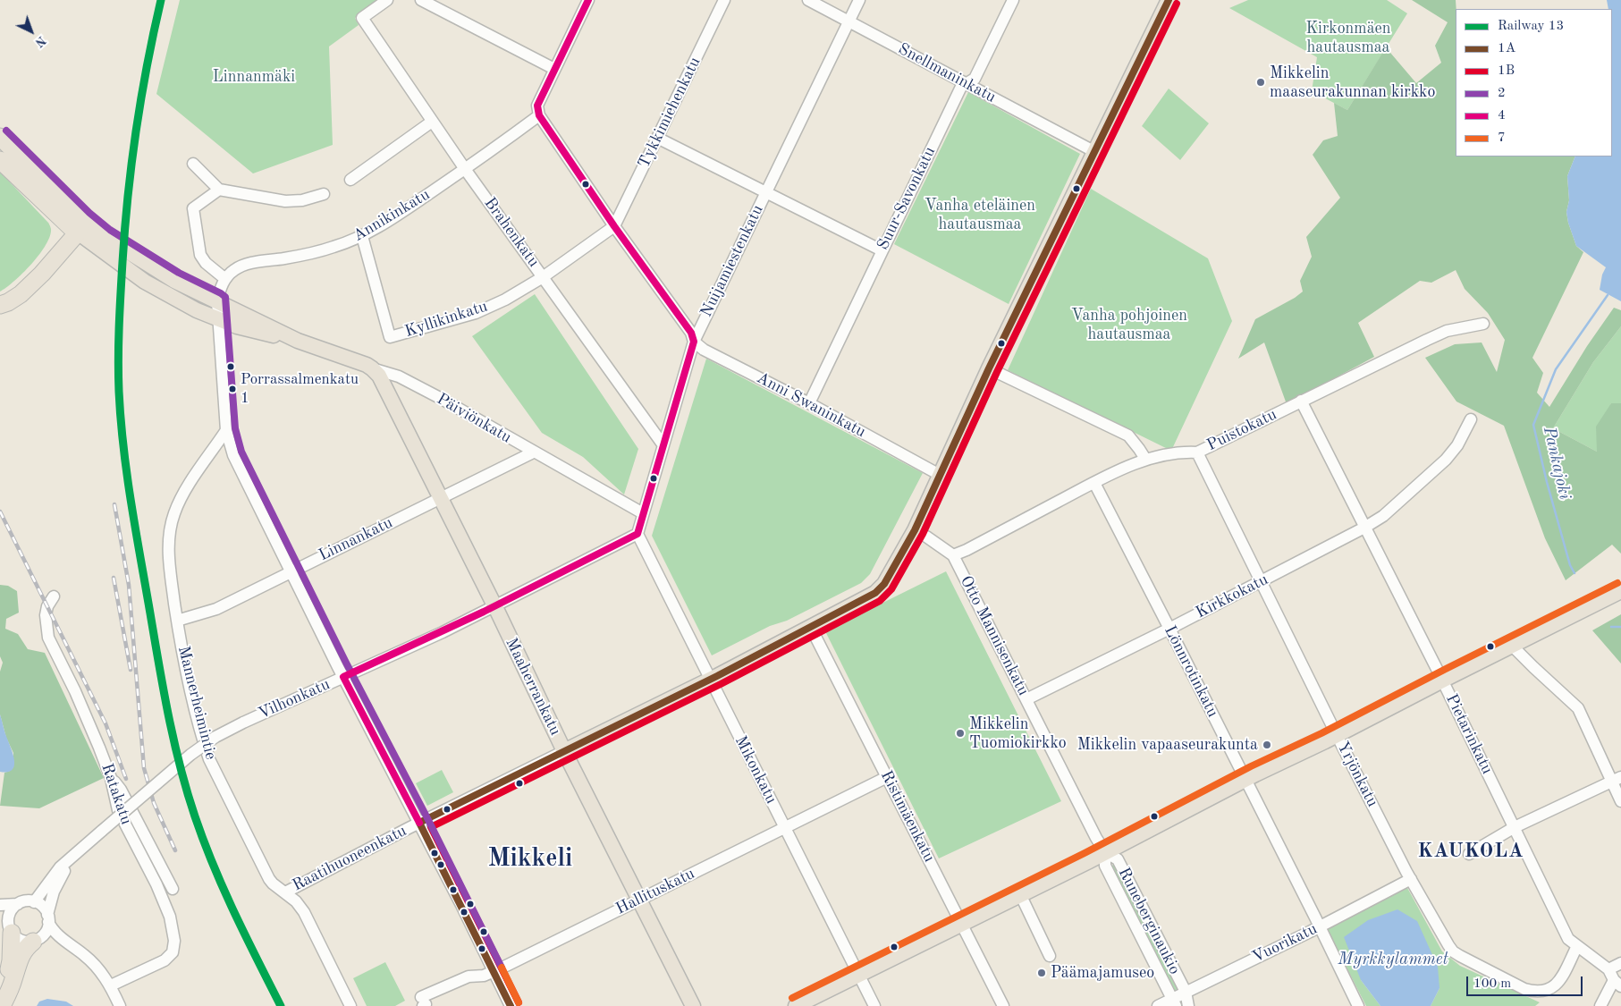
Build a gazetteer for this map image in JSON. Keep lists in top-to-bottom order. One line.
{"streets":{"main road":["Päiviönkatu","Maaherrankatu","Raatihuoneenkatu"],"street":["Snellmaninkatu","Tykkimiehenkatu","Suur-Savonkatu","Annikinkatu","Brahenkatu","Nuijamiestenkatu","Kyllikinkatu","Anni Swaninkatu","Puistokatu","Linnankatu","Kirkkokatu","Otto Mannisenkatu","Lönnrotinkatu","Vilhonkatu","Mannerheimintie","Pietarinkatu","Mikonkatu","Yrjönkatu","Ratakatu","Ristimäenkatu","Hallituskatu","Runeberginaukio","Vuorikatu"]},"crossings":[["Snellmaninkatu","Suur-Savonkatu"],["Snellmaninkatu","Nuijamiestenkatu"],["Snellmaninkatu","Raatihuoneenkatu"],["Tykkimiehenkatu","Kyllikinkatu"],["Suur-Savonkatu","Anni Swaninkatu"],["Annikinkatu","Brahenkatu"],["Annikinkatu","Kyllikinkatu"],["Brahenkatu","Nuijamiestenkatu"],["Brahenkatu","Kyllikinkatu"],["Nuijamiestenkatu","Anni Swaninkatu"],["Nuijamiestenkatu","Päiviönkatu"],["Nuijamiestenkatu","Vilhonkatu"],["Nuijamiestenkatu","Mikonkatu"],["Anni Swaninkatu","Raatihuoneenkatu"],["Päiviönkatu","Linnankatu"],["Päiviönkatu","Maaherrankatu"],["Puistokatu","Otto Mannisenkatu"],["Puistokatu","Lönnrotinkatu"],["Puistokatu","Pietarinkatu"],["Puistokatu","Yrjönkatu"],["Linnankatu","Maaherrankatu"],["Linnankatu","Mannerheimintie"],["Kirkkokatu","Otto Mannisenkatu"],["Kirkkokatu","Lönnrotinkatu"],["Kirkkokatu","Pietarinkatu"],["Kirkkokatu","Yrjönkatu"],["Otto Mannisenkatu","Raatihuoneenkatu"],["Otto Mannisenkatu","Runeberginaukio"],["Lönnrotinkatu","Vuorikatu"],["Maaherrankatu","Vilhonkatu"],["Maaherrankatu","Raatihuoneenkatu"],["Maaherrankatu","Hallituskatu"],["Vilhonkatu","Mikonkatu"],["Mannerheimintie","Raatihuoneenkatu"],["Pietarinkatu","Yrjönkatu"],["Mikonkatu","Raatihuoneenkatu"],["Mikonkatu","Hallituskatu"],["Yrjönkatu","Vuorikatu"],["Ristimäenkatu","Raatihuoneenkatu"],["Ristimäenkatu","Hallituskatu"],["Runeberginaukio","Vuorikatu"]],"districts":["KAUKOLA","Mikkeli"],"water":["Pankajoki","Myrkkylammet"],"parks":["Kirkonmäen hautausmaa","Linnanmäki","Vanha eteläinen hautausmaa","Vanha pohjoinen hautausmaa"],"places":["Mikkelin maaseurakunnan kirkko","Porrassalmenkatu 1","Mikkelin Tuomiokirkko","Mikkelin vapaaseurakunta","Päämajamuseo"],"lines":["rail line 13","transit line 1A","transit line 4","transit line 1B","transit line 2","transit line 7"],"legend":["Railway 13","1A","1B","2","4","7"],"scale_bar":"100 m","north":"bottom right"}
